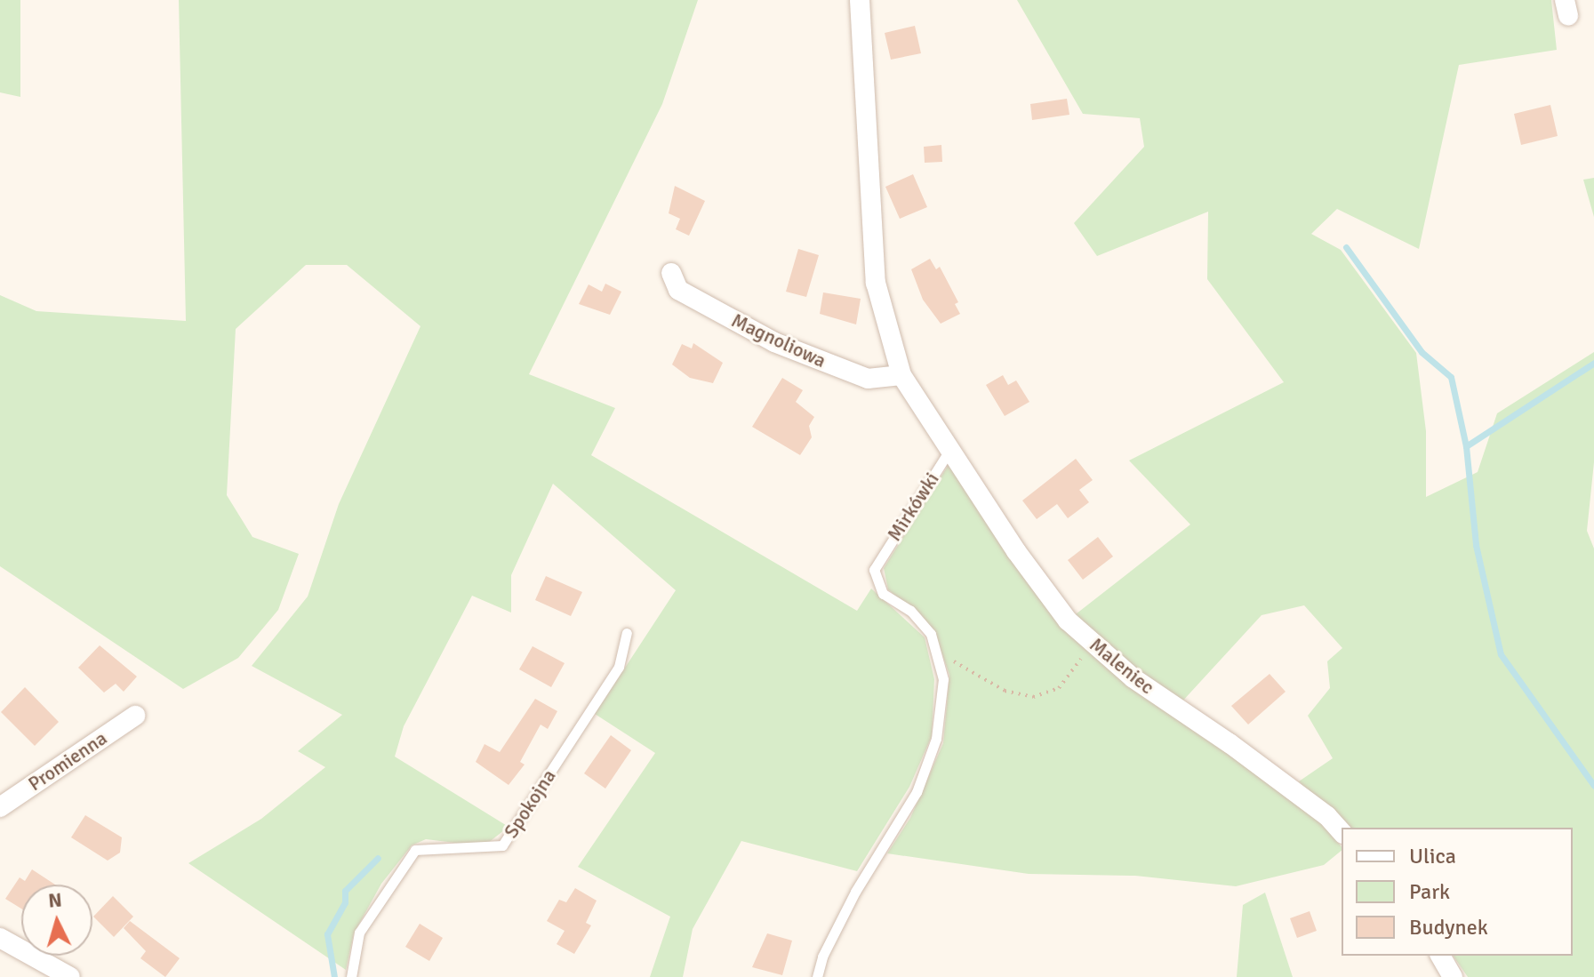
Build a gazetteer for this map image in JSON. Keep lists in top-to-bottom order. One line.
{"streets":{"street":["Magnoliowa","Maleniec","Promienna"],"lane":["Mirkówki","Spokojna"]},"crossings":[["Mirkówki","Maleniec"]],"legend":["Ulica","Park","Budynek"],"north":"top"}
